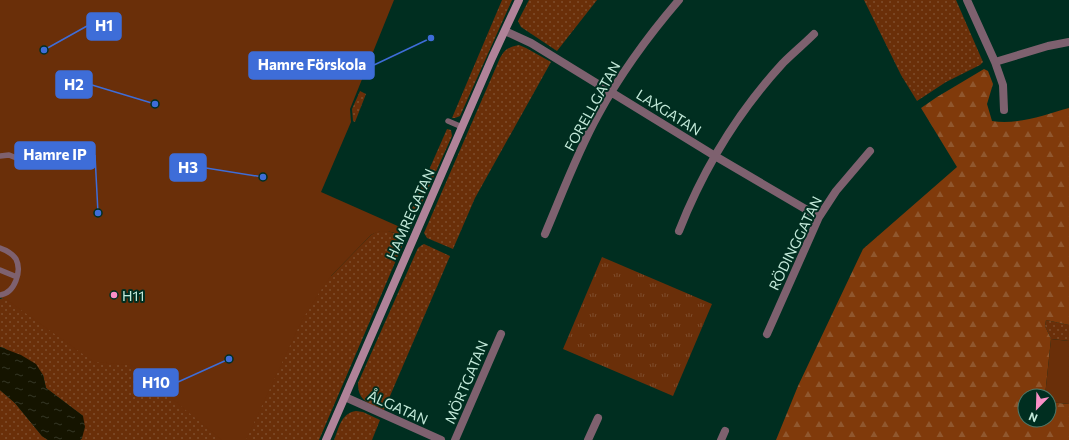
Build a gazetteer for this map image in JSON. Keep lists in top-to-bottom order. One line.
{"streets":{"street":["FORELLGATAN","LAXGATAN","HAMREGATAN","RÖDINGGATAN","MÖRTGATAN","ÅLGATAN"]},"crossings":[["FORELLGATAN","LAXGATAN"],["LAXGATAN","HAMREGATAN"],["LAXGATAN","RÖDINGGATAN"],["HAMREGATAN","ÅLGATAN"]],"places":["Hamre Förskola","H1","H2","H3","Hamre IP","H11","H10"],"north":"bottom left"}
